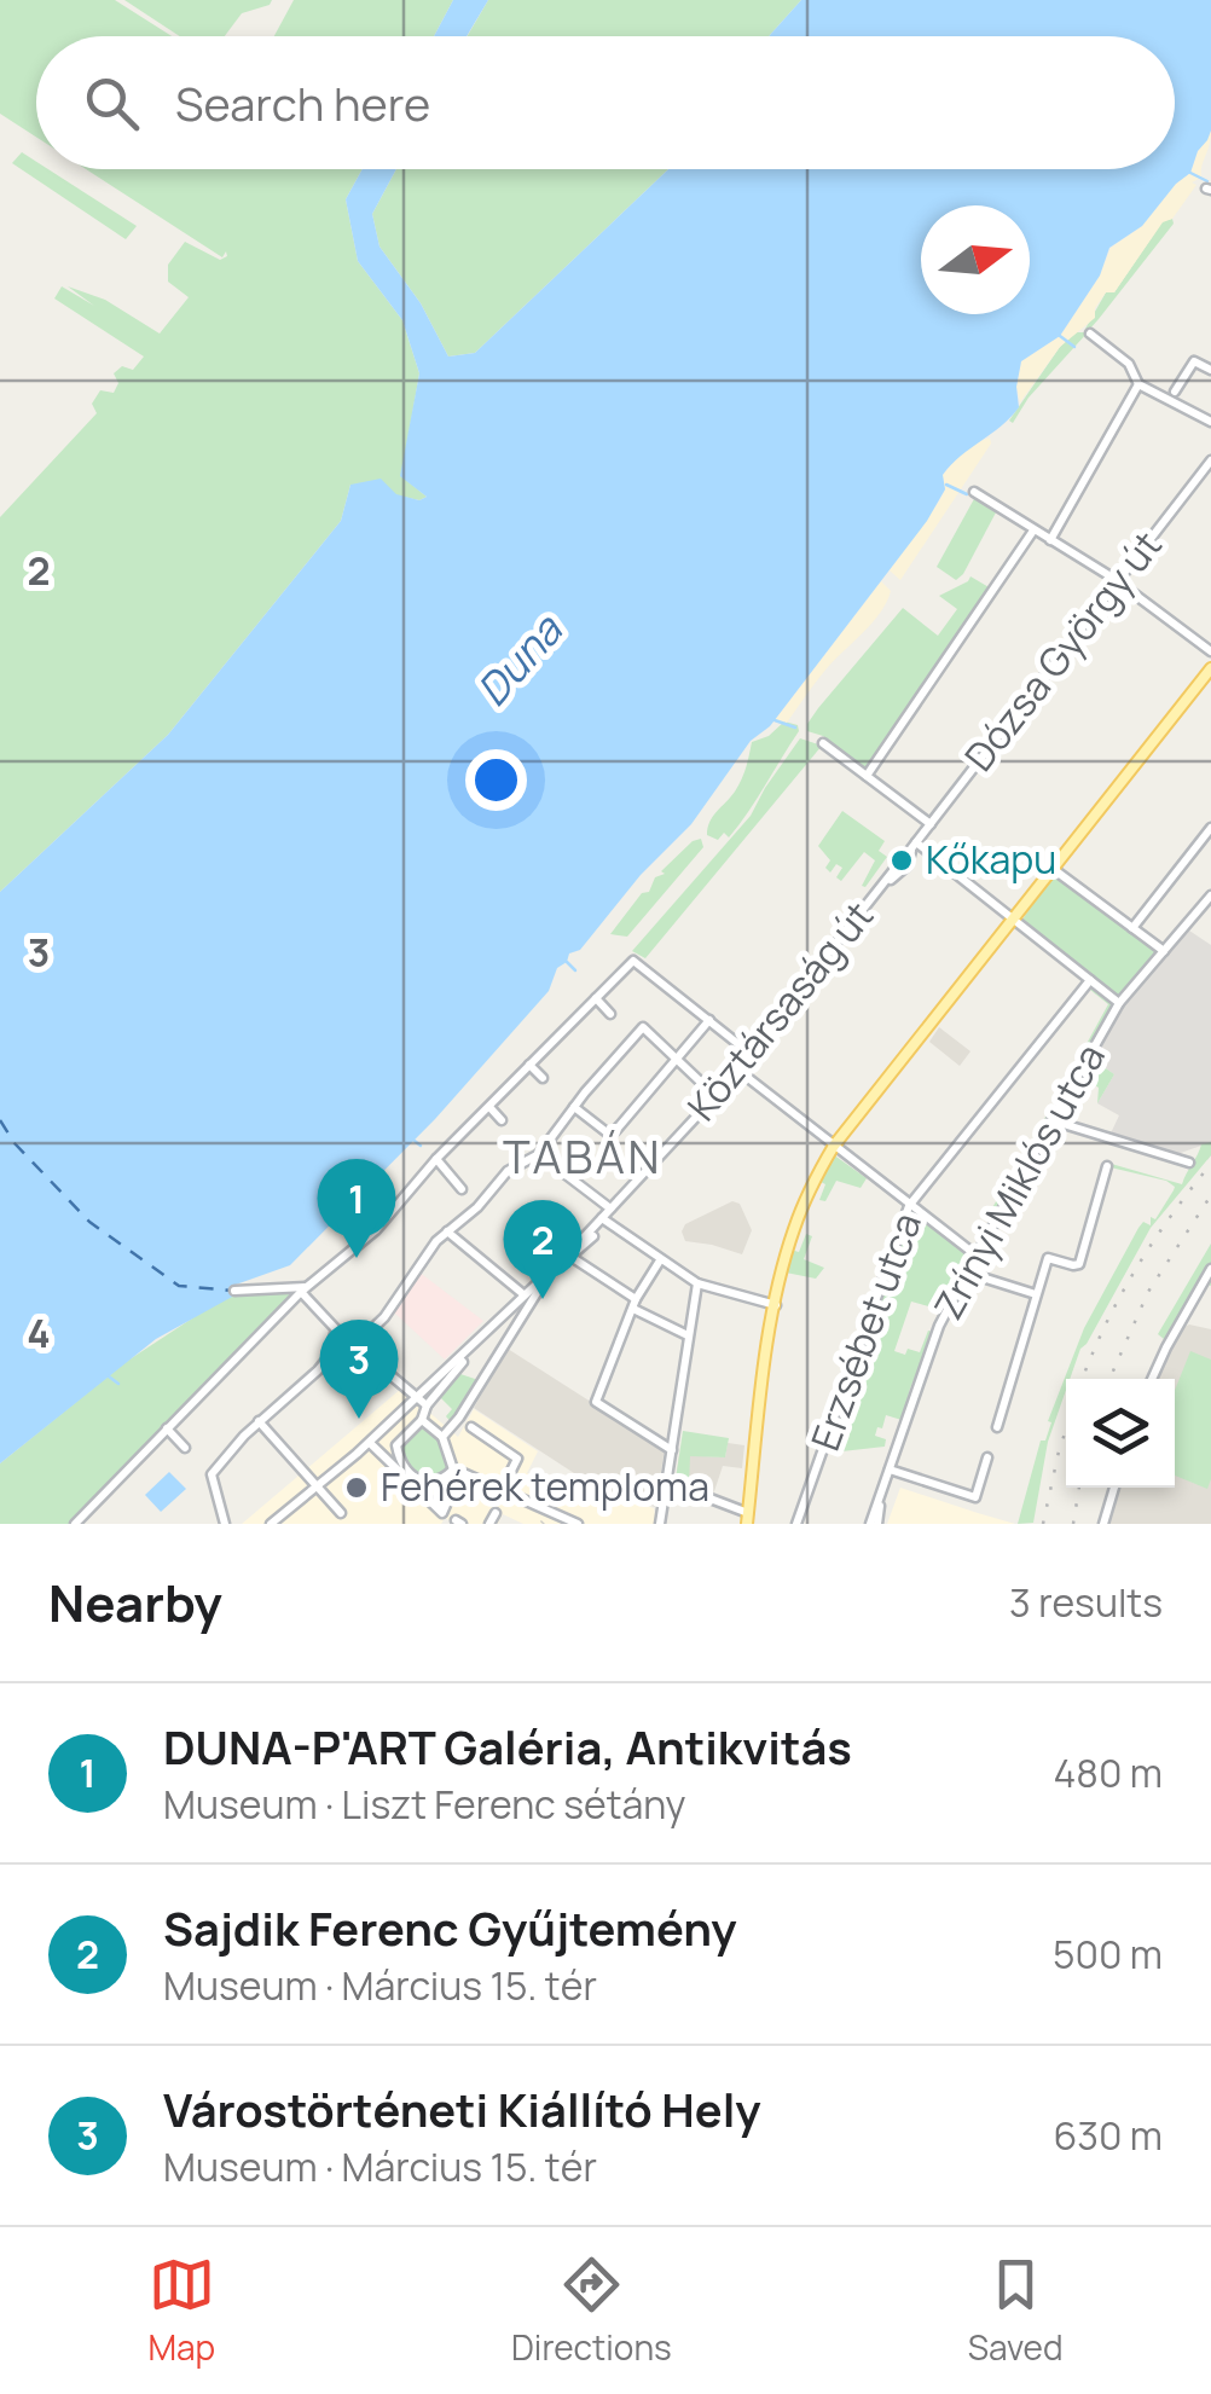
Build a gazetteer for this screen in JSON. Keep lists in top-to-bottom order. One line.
{"streets":{"street":["Dózsa György út","Köztársaság út","Zrínyi Miklós utca","Erzsébet utca"]},"crossings":[["Dózsa György út","Köztársaság út"]],"districts":["TABÁN"],"water":["Duna"],"places":["Kőkapu","Fehérek temploma"],"north":"right","page":{"search":"Search here","pins":["1","2","3"],"heading":["Nearby","3 results"],"list":[{"mark":"1","name":"DUNA-P'ART Galéria, Antikvitás","note":"Museum · Liszt Ferenc sétány","value":"480 m"},{"mark":"2","name":"Sajdik Ferenc Gyűjtemény","note":"Museum · Március 15. tér","value":"500 m"},{"mark":"3","name":"Várostörténeti Kiállító Hely","note":"Museum · Március 15. tér","value":"630 m"}],"nav":["Map","Directions","Saved"]},"grid":{"rows":["2","3","4"]}}
